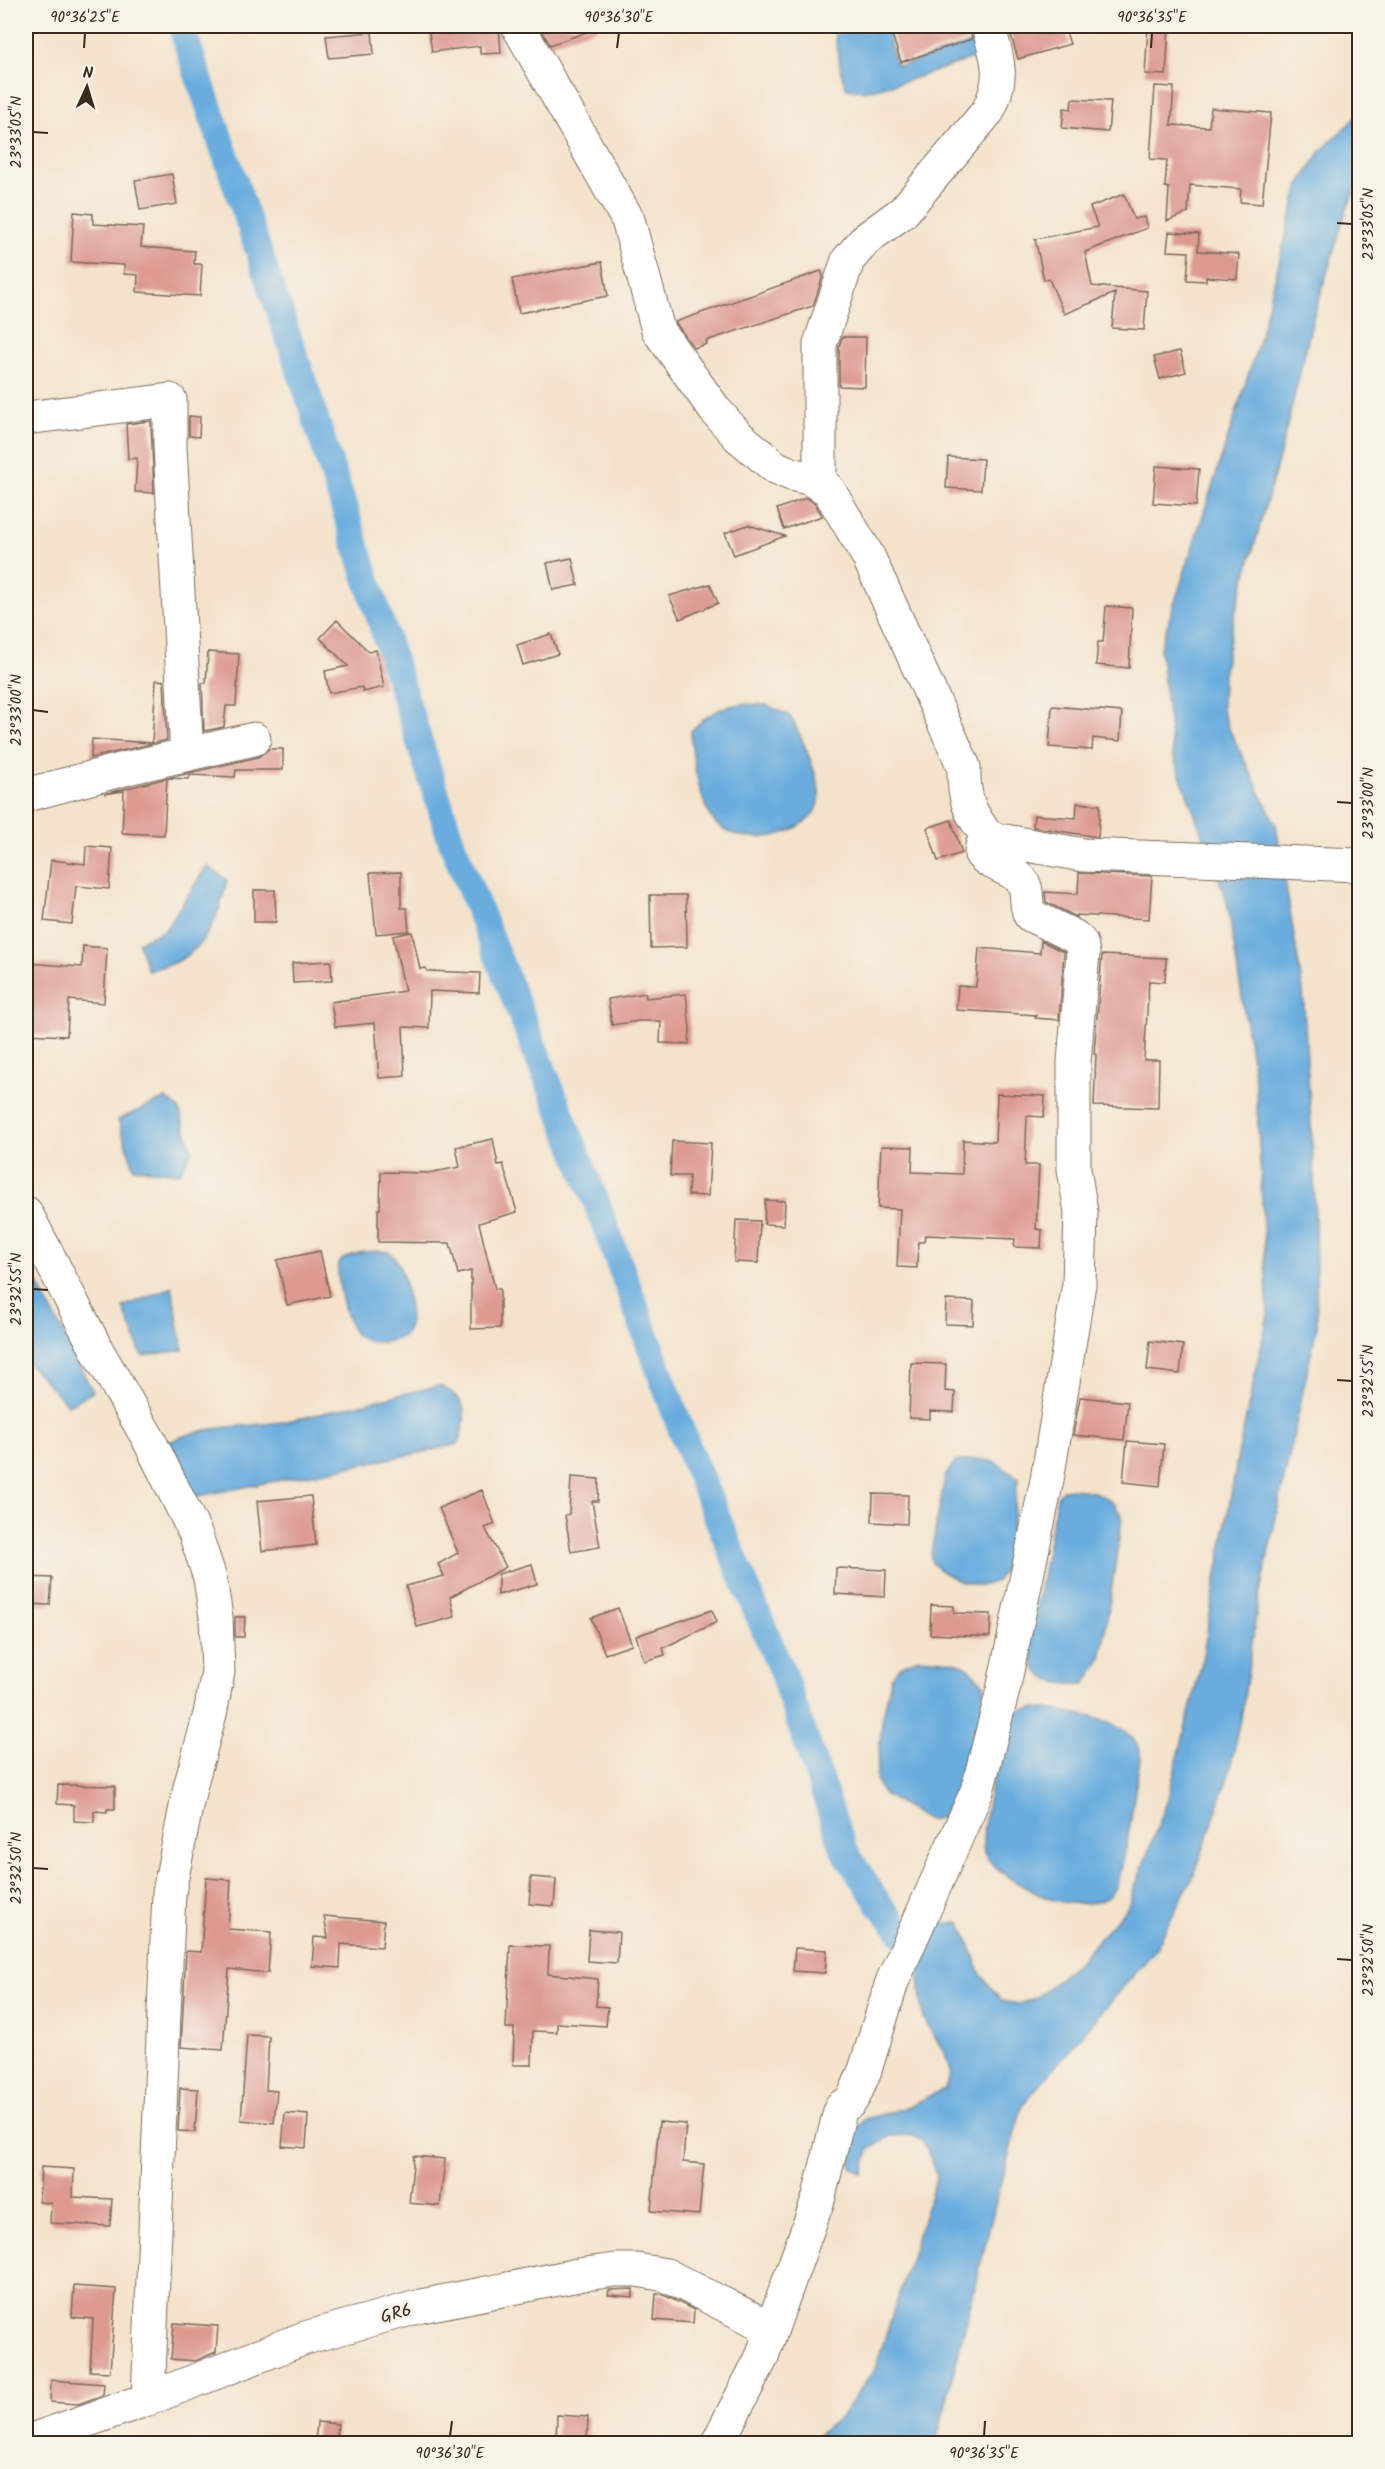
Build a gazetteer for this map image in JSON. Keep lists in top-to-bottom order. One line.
{"streets":{"street":["GR6"]},"north":"top","coordinates":["90°36'25\"E","90°36'30\"E","90°36'35\"E","23°33'05\"N","23°33'00\"N","23°32'55\"N","23°32'50\"N"]}
